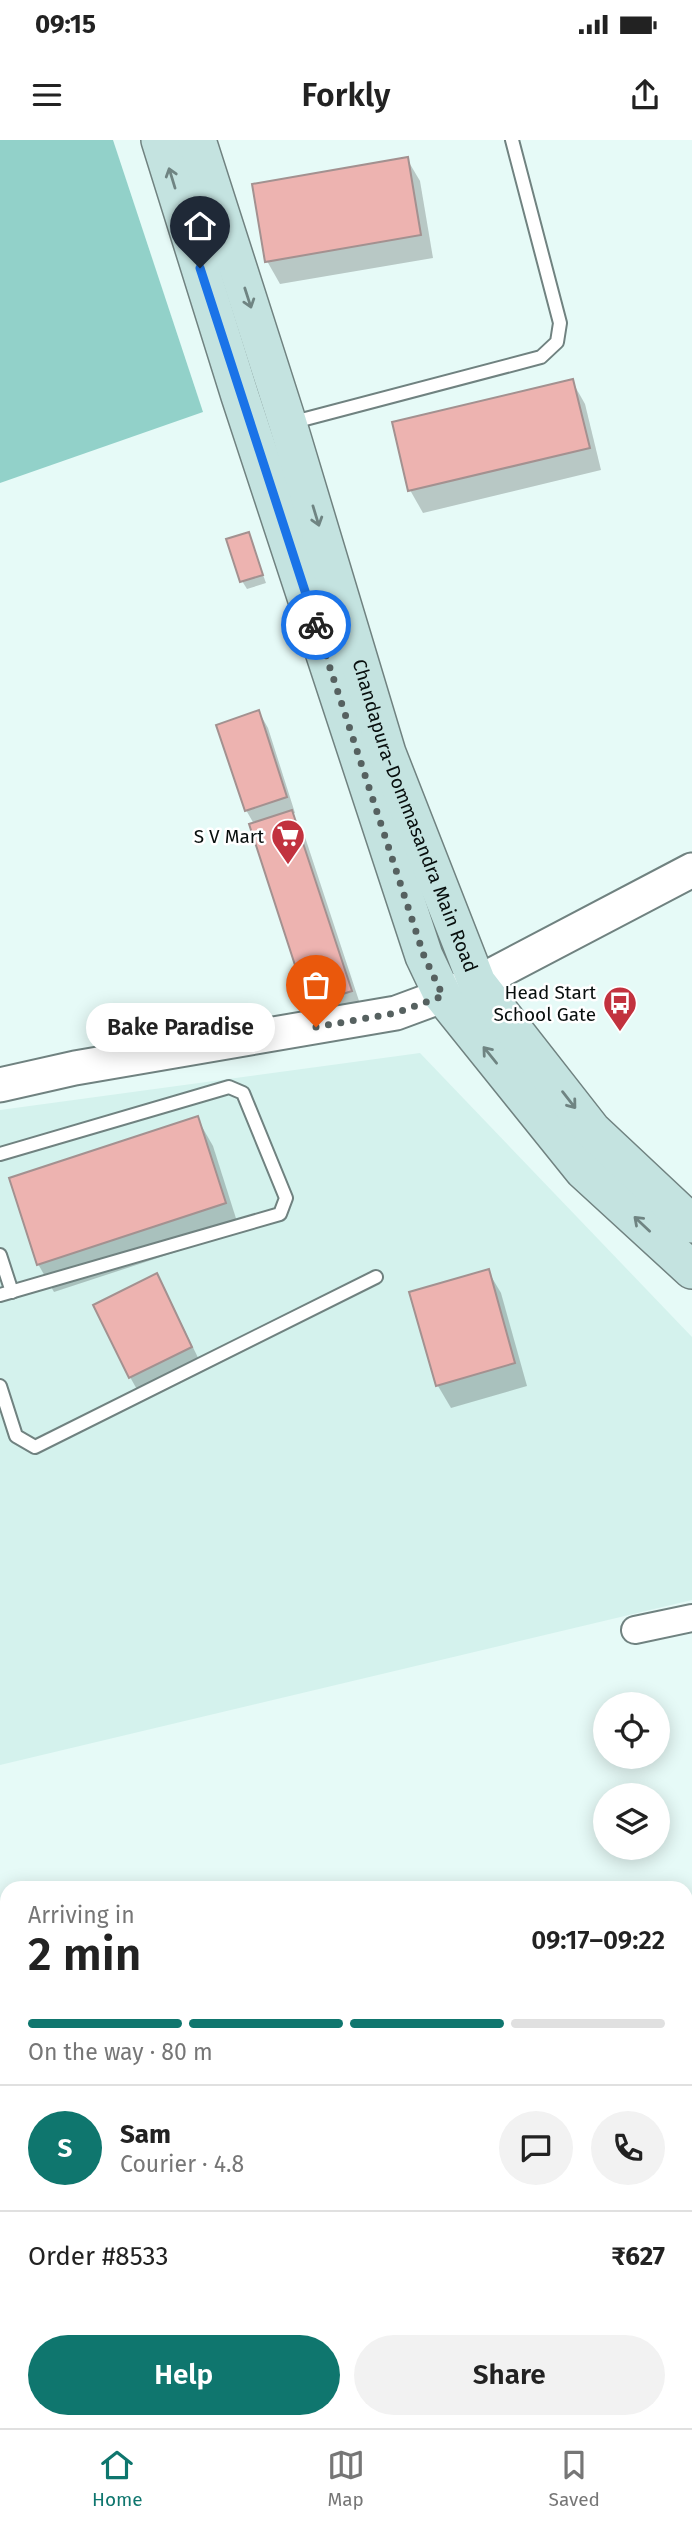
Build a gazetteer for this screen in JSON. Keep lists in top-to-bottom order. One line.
{"streets":{"main road":["Chandapura-Dommasandra Main Road"]},"places":{"supermarket":["S V Mart"],"other":["Bake Paradise"],"bus stop":["Head Start School Gate"]},"page":{"status":"09:15","header":"Forkly","bubble":"Bake Paradise","heading":["2 min","Arriving in","09:17–09:22"],"panel":["Sam","Courier · 4.8","Order #8533","₹627"],"bar":"On the way · 80 m","round":"S","buttons":["Help","Share"],"tabs":["Home","Map","Saved"]}}
